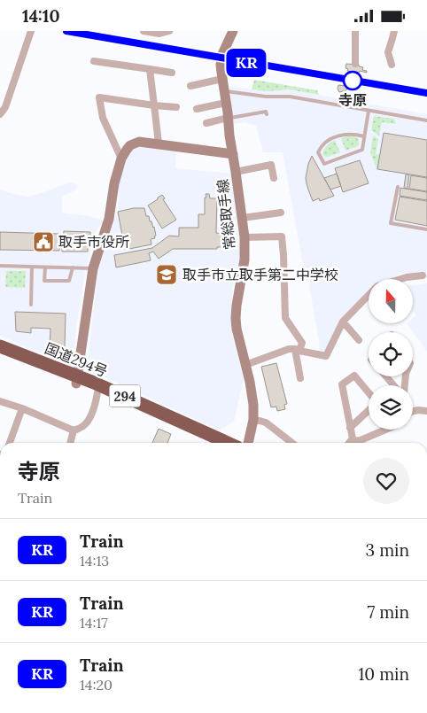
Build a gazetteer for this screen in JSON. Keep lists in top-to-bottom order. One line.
{"streets":{"highway":["国道294号","294"],"main road":["常総取手線"]},"places":{"other":["寺原"],"public building":["取手市役所"],"school or university":["取手市立取手第二中学校"]},"north":"top","page":{"status":"14:10","on_map":"KR","heading":["寺原","Train"],"list":[{"mark":"KR","name":"Train","note":"14:13","value":"3 min"},{"mark":"KR","name":"Train","note":"14:17","value":"7 min"},{"mark":"KR","name":"Train","note":"14:20","value":"10 min"}]}}
